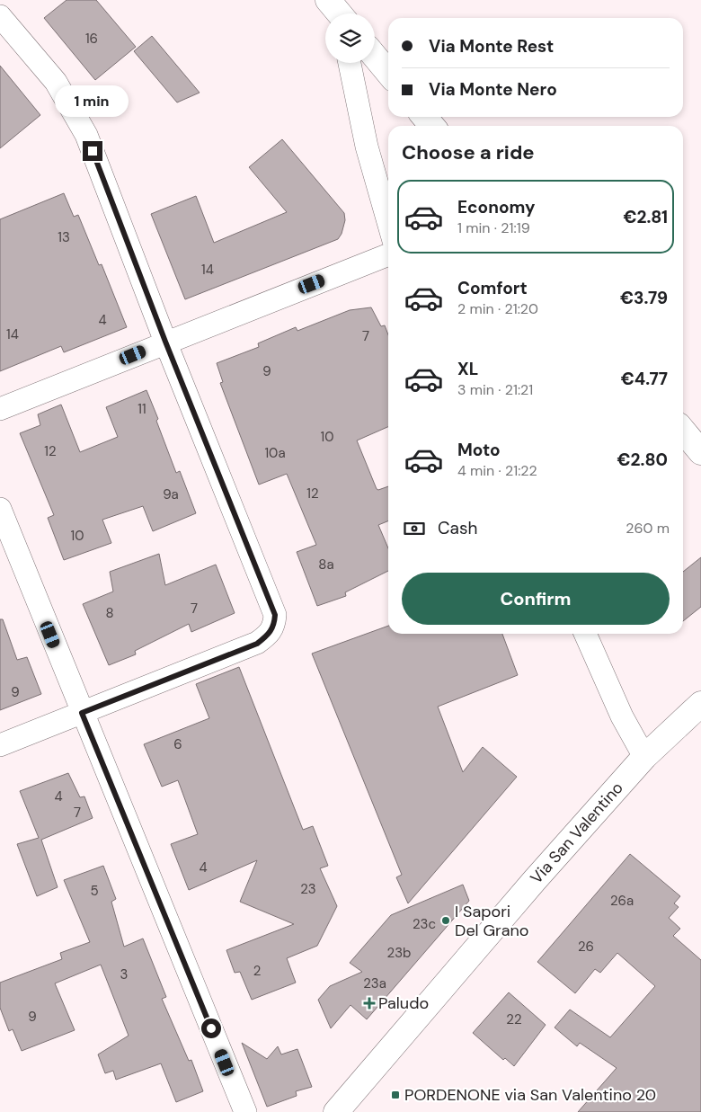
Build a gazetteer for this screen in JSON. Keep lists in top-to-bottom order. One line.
{"streets":{"street":["Via San Valentino"]},"places":{"other":["I Sapori Del Grano"],"health":["Paludo"],"transit":["PORDENONE via San Valentino 20"]},"house_numbers":["16","13","14","4","14","7","9","11","10","12","10a","12","9a","10","8a","7","8","9","6","4","7","4","23","5","26a","23c","26","23b","2","3","23a","9","22"],"page":{"banner":["Via Monte Rest","Via Monte Nero"],"bubble":"1 min","heading":"Choose a ride","list":[{"name":"Economy","note":"1 min · 21:19","value":"€2.81"},{"name":"Comfort","note":"2 min · 21:20","value":"€3.79"},{"name":"XL","note":"3 min · 21:21","value":"€4.77"},{"name":"Moto","note":"4 min · 21:22","value":"€2.80"}],"pay":["Cash","260 m"],"buttons":"Confirm"}}
